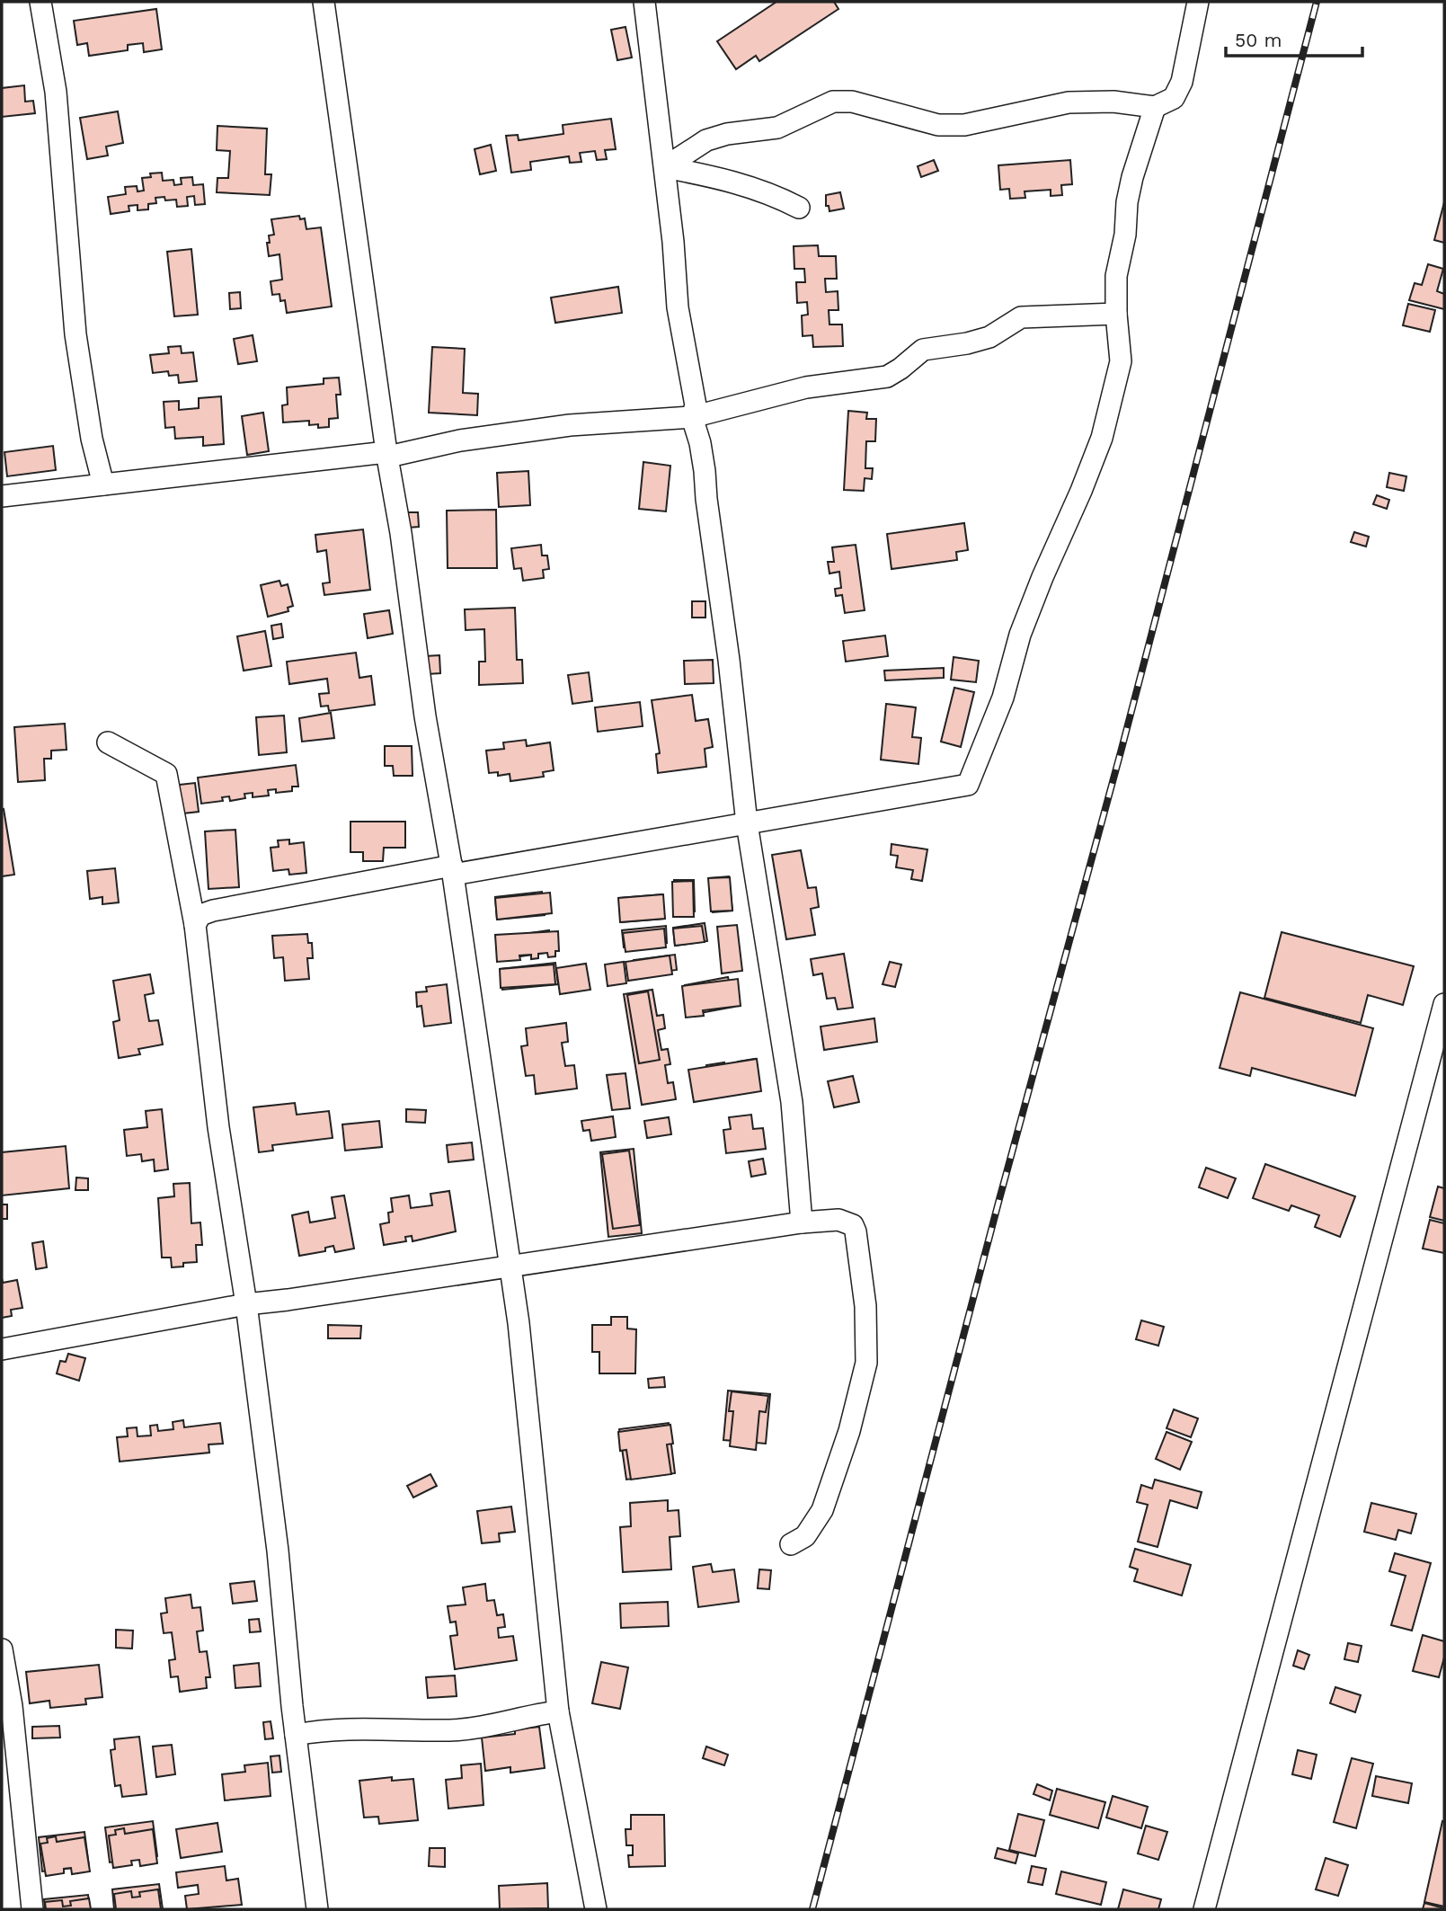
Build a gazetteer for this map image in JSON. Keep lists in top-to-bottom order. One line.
{"scale_bar":"50 m"}
